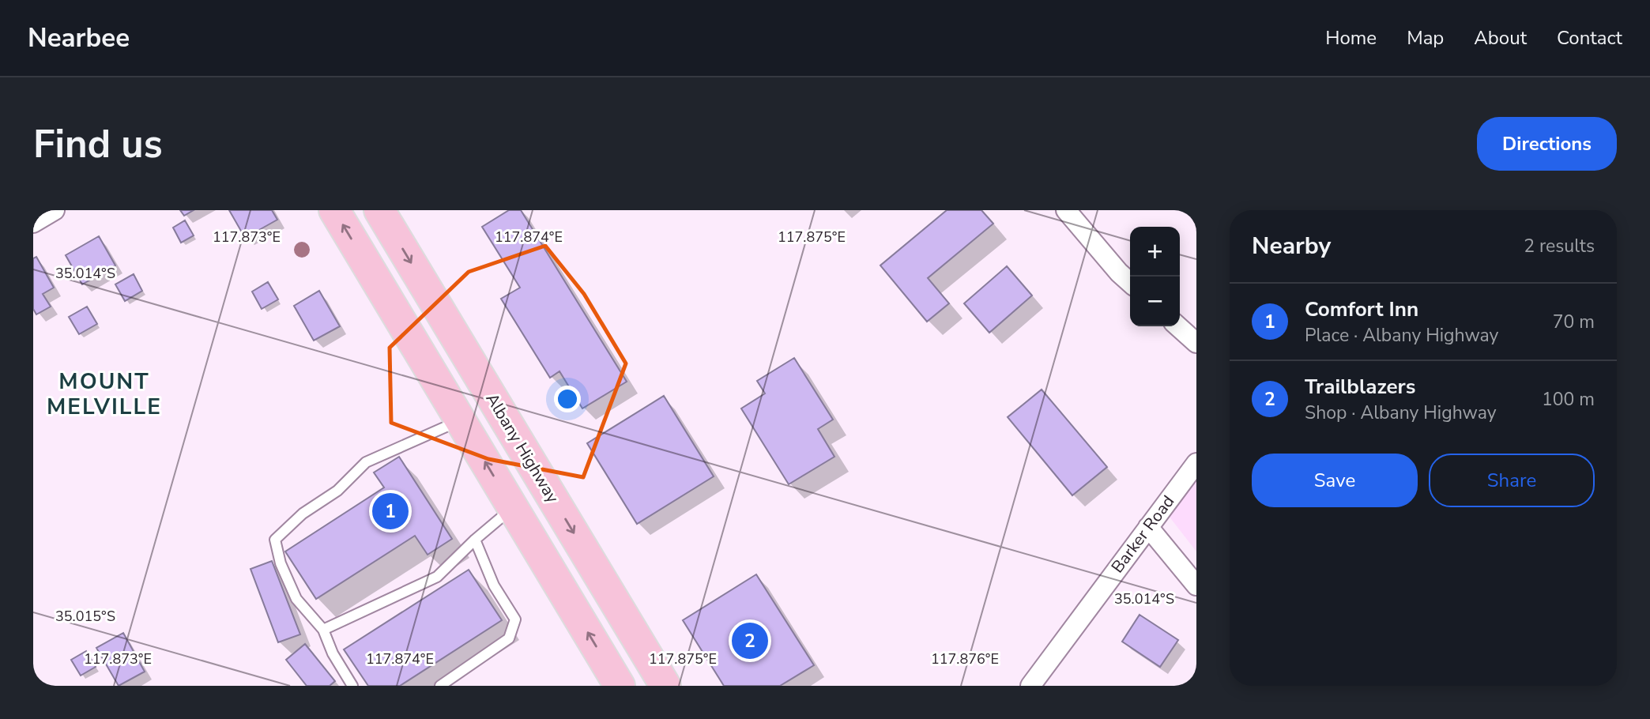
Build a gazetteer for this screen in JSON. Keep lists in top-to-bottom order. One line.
{"streets":{"highway":["Albany Highway"],"street":["Barker Road"]},"districts":["MOUNT MELVILLE"],"page":{"header":"Nearbee","nav":["Home","Map","About","Contact"],"buttons":["Directions",["Save","Share"]],"title":"Find us","heading":["Nearby","2 results"],"map_buttons":["+","−"],"list":[{"mark":"1","name":"Comfort Inn","note":"Place · Albany Highway","value":"70 m"},{"mark":"2","name":"Trailblazers","note":"Shop · Albany Highway","value":"100 m"}],"pins":["1","2"]},"coordinates":["117.873°E","117.874°E","117.875°E","35.014°S","35.015°S","117.876°E"]}
